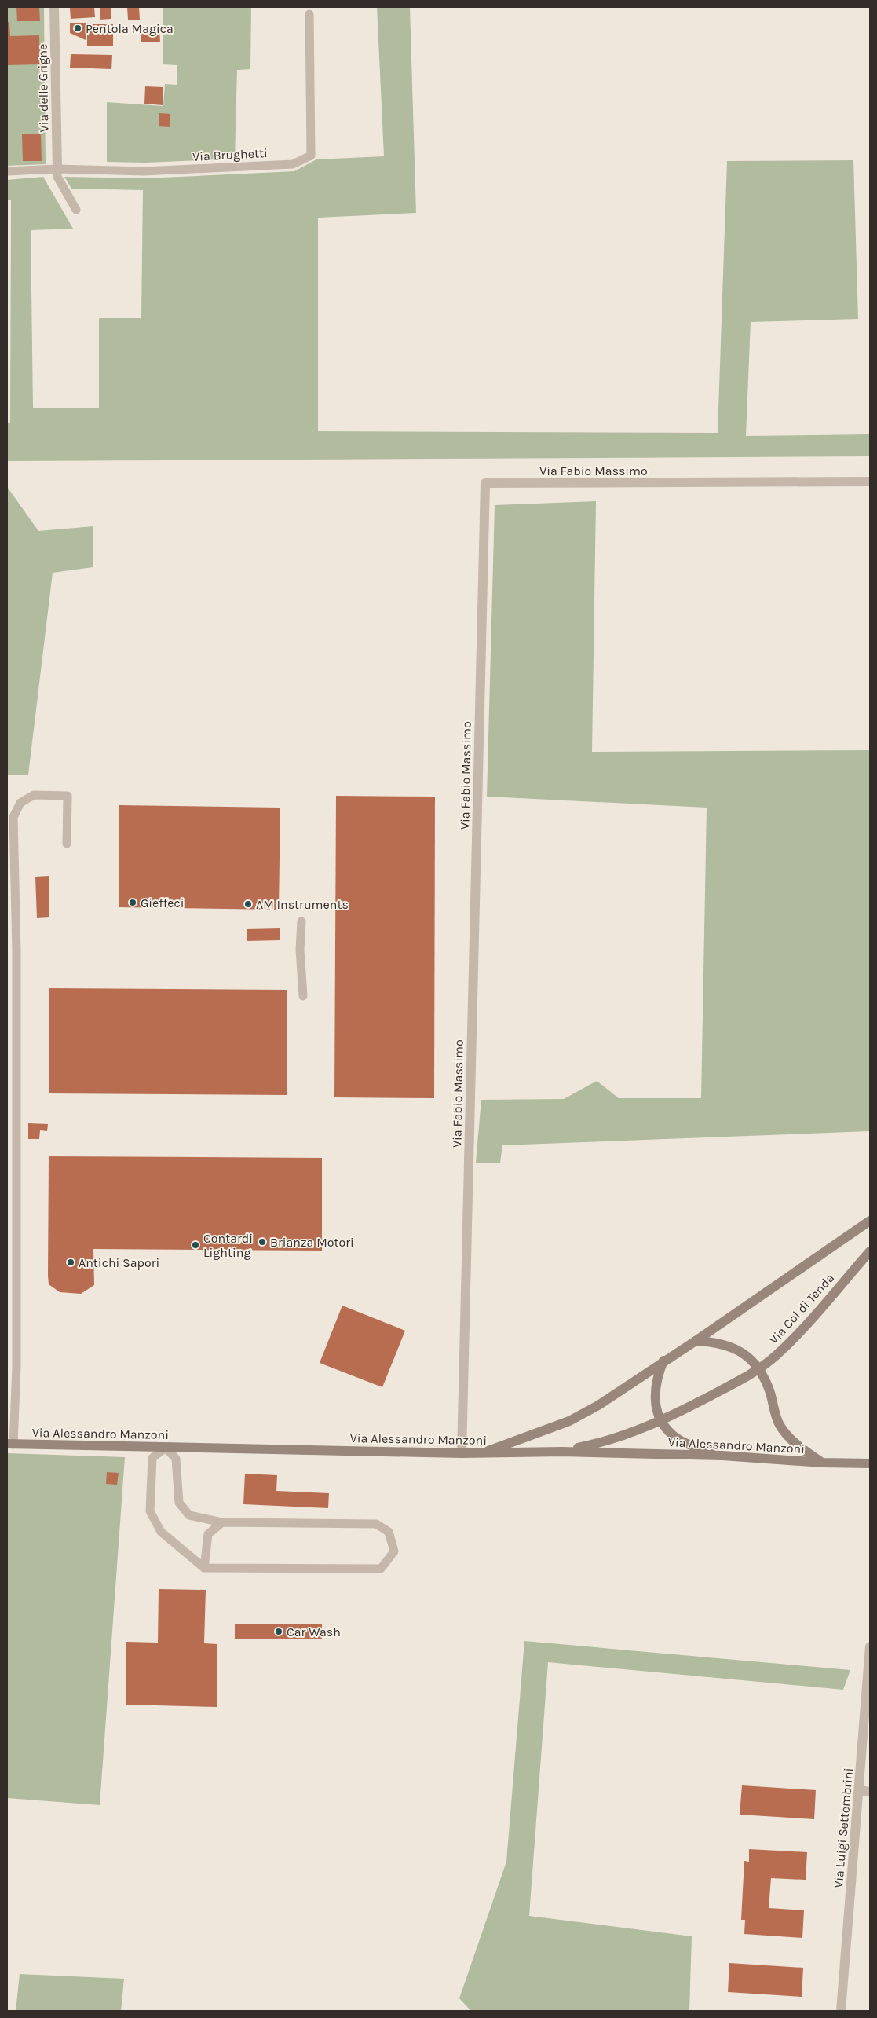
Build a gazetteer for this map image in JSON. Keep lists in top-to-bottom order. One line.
{"streets":{"main road":["Via Col di Tenda","Via Alessandro Manzoni"],"street":["Via delle Grigne","Via Fabio Massimo","Via Luigi Settembrini"],"lane":["Via Brughetti"]},"crossings":[["Via delle Grigne","Via Brughetti"],["Via Fabio Massimo","Via Alessandro Manzoni"],["Via Col di Tenda","Via Alessandro Manzoni"]],"places":["Pentola Magica","Gieffeci","AM Instruments","Brianza Motori","Contardi Lighting","Antichi Sapori","Car Wash"]}
